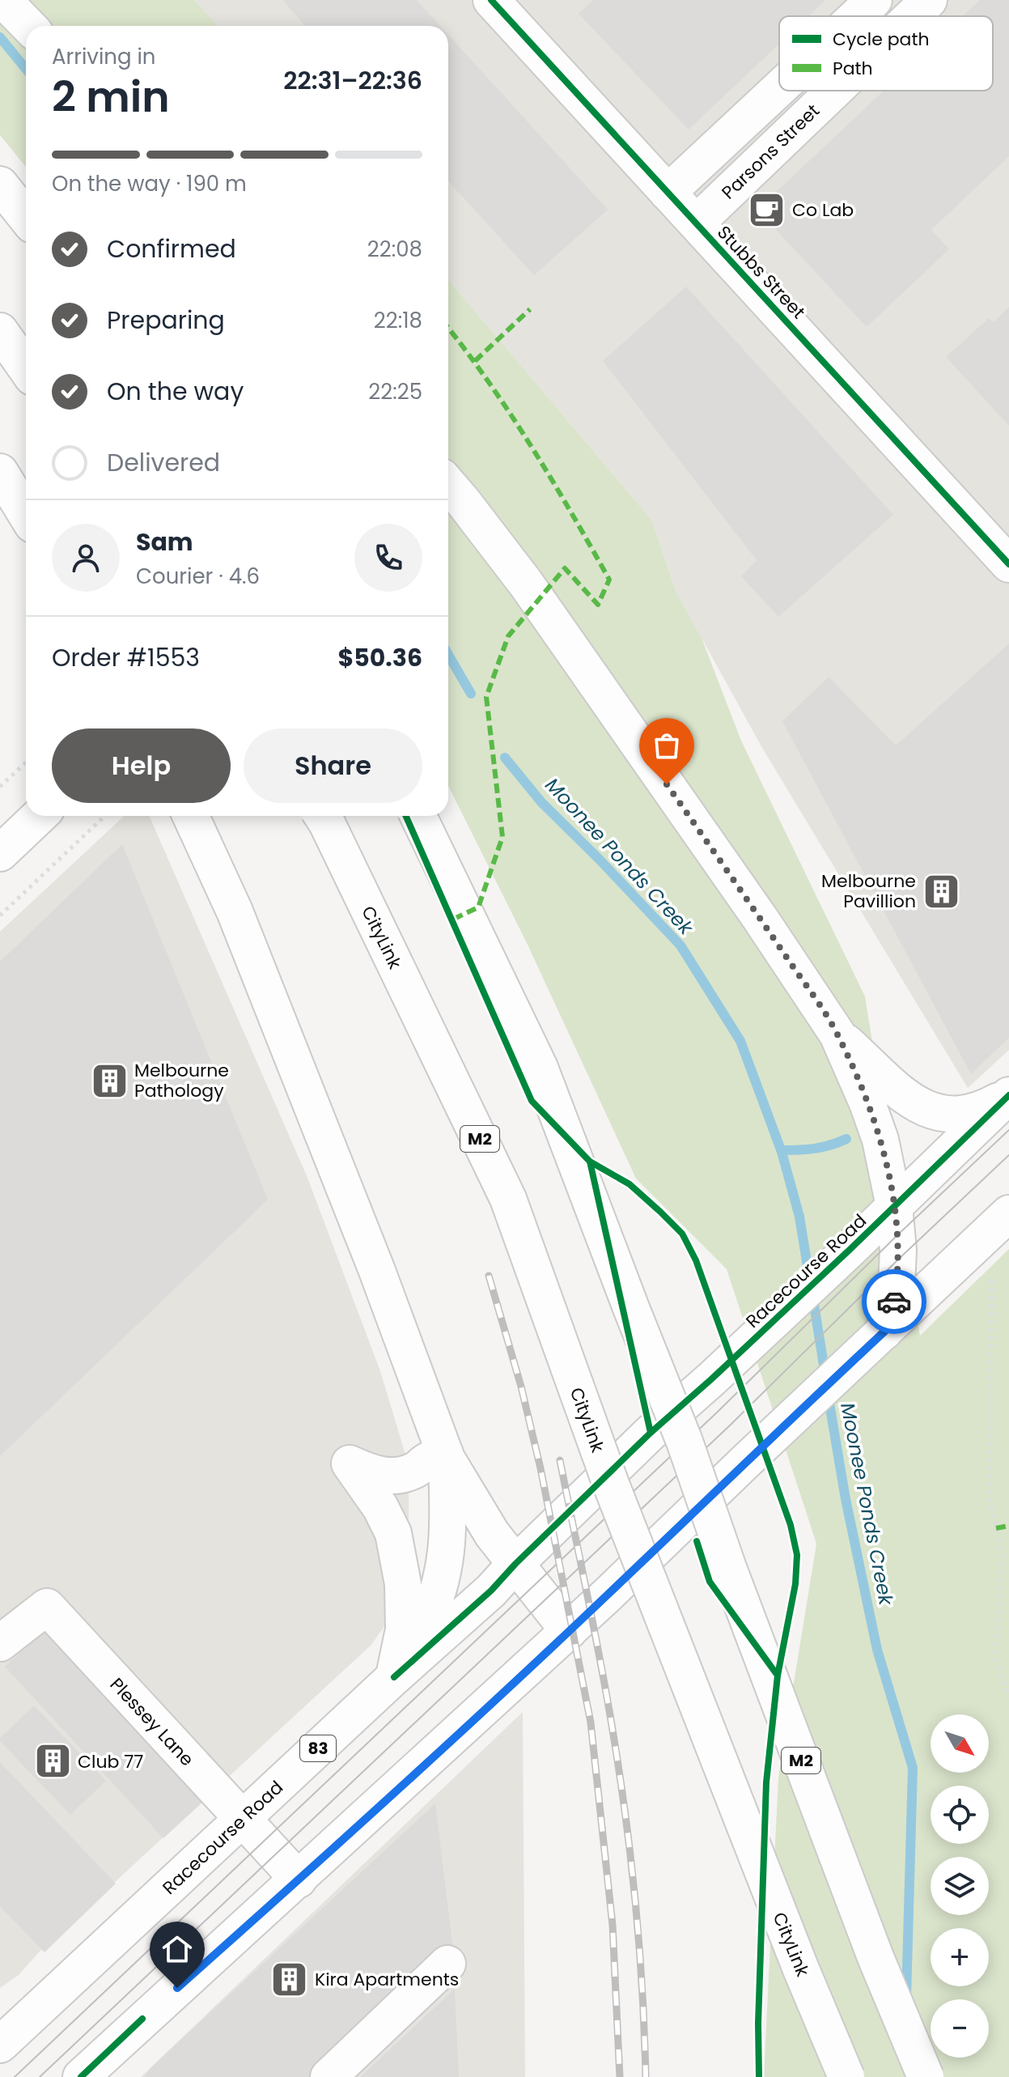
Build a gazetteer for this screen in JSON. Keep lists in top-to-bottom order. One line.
{"streets":{"main road":["Parsons Street","Stubbs Street","CityLink","M2","Racecourse Road","Plessey Lane","83"]},"crossings":[["Parsons Street","Stubbs Street"],["Racecourse Road","Plessey Lane"]],"water":["Moonee Ponds Creek"],"places":{"cafe":["Co Lab"],"building":["Melbourne Pavillion","Melbourne Pathology","Club 77","Kira Apartments"]},"legend":["Cycle path","Path"],"north":"bottom right","page":{"heading":["2 min","Arriving in","22:31–22:36"],"panel":["Sam","Courier · 4.6","Order #1553","$50.36"],"bar":"On the way · 190 m","list":[["Confirmed","22:08"],["Preparing","22:18"],["On the way","22:25"],"Delivered"],"buttons":["Help","Share"],"map_buttons":["+","−"]}}
